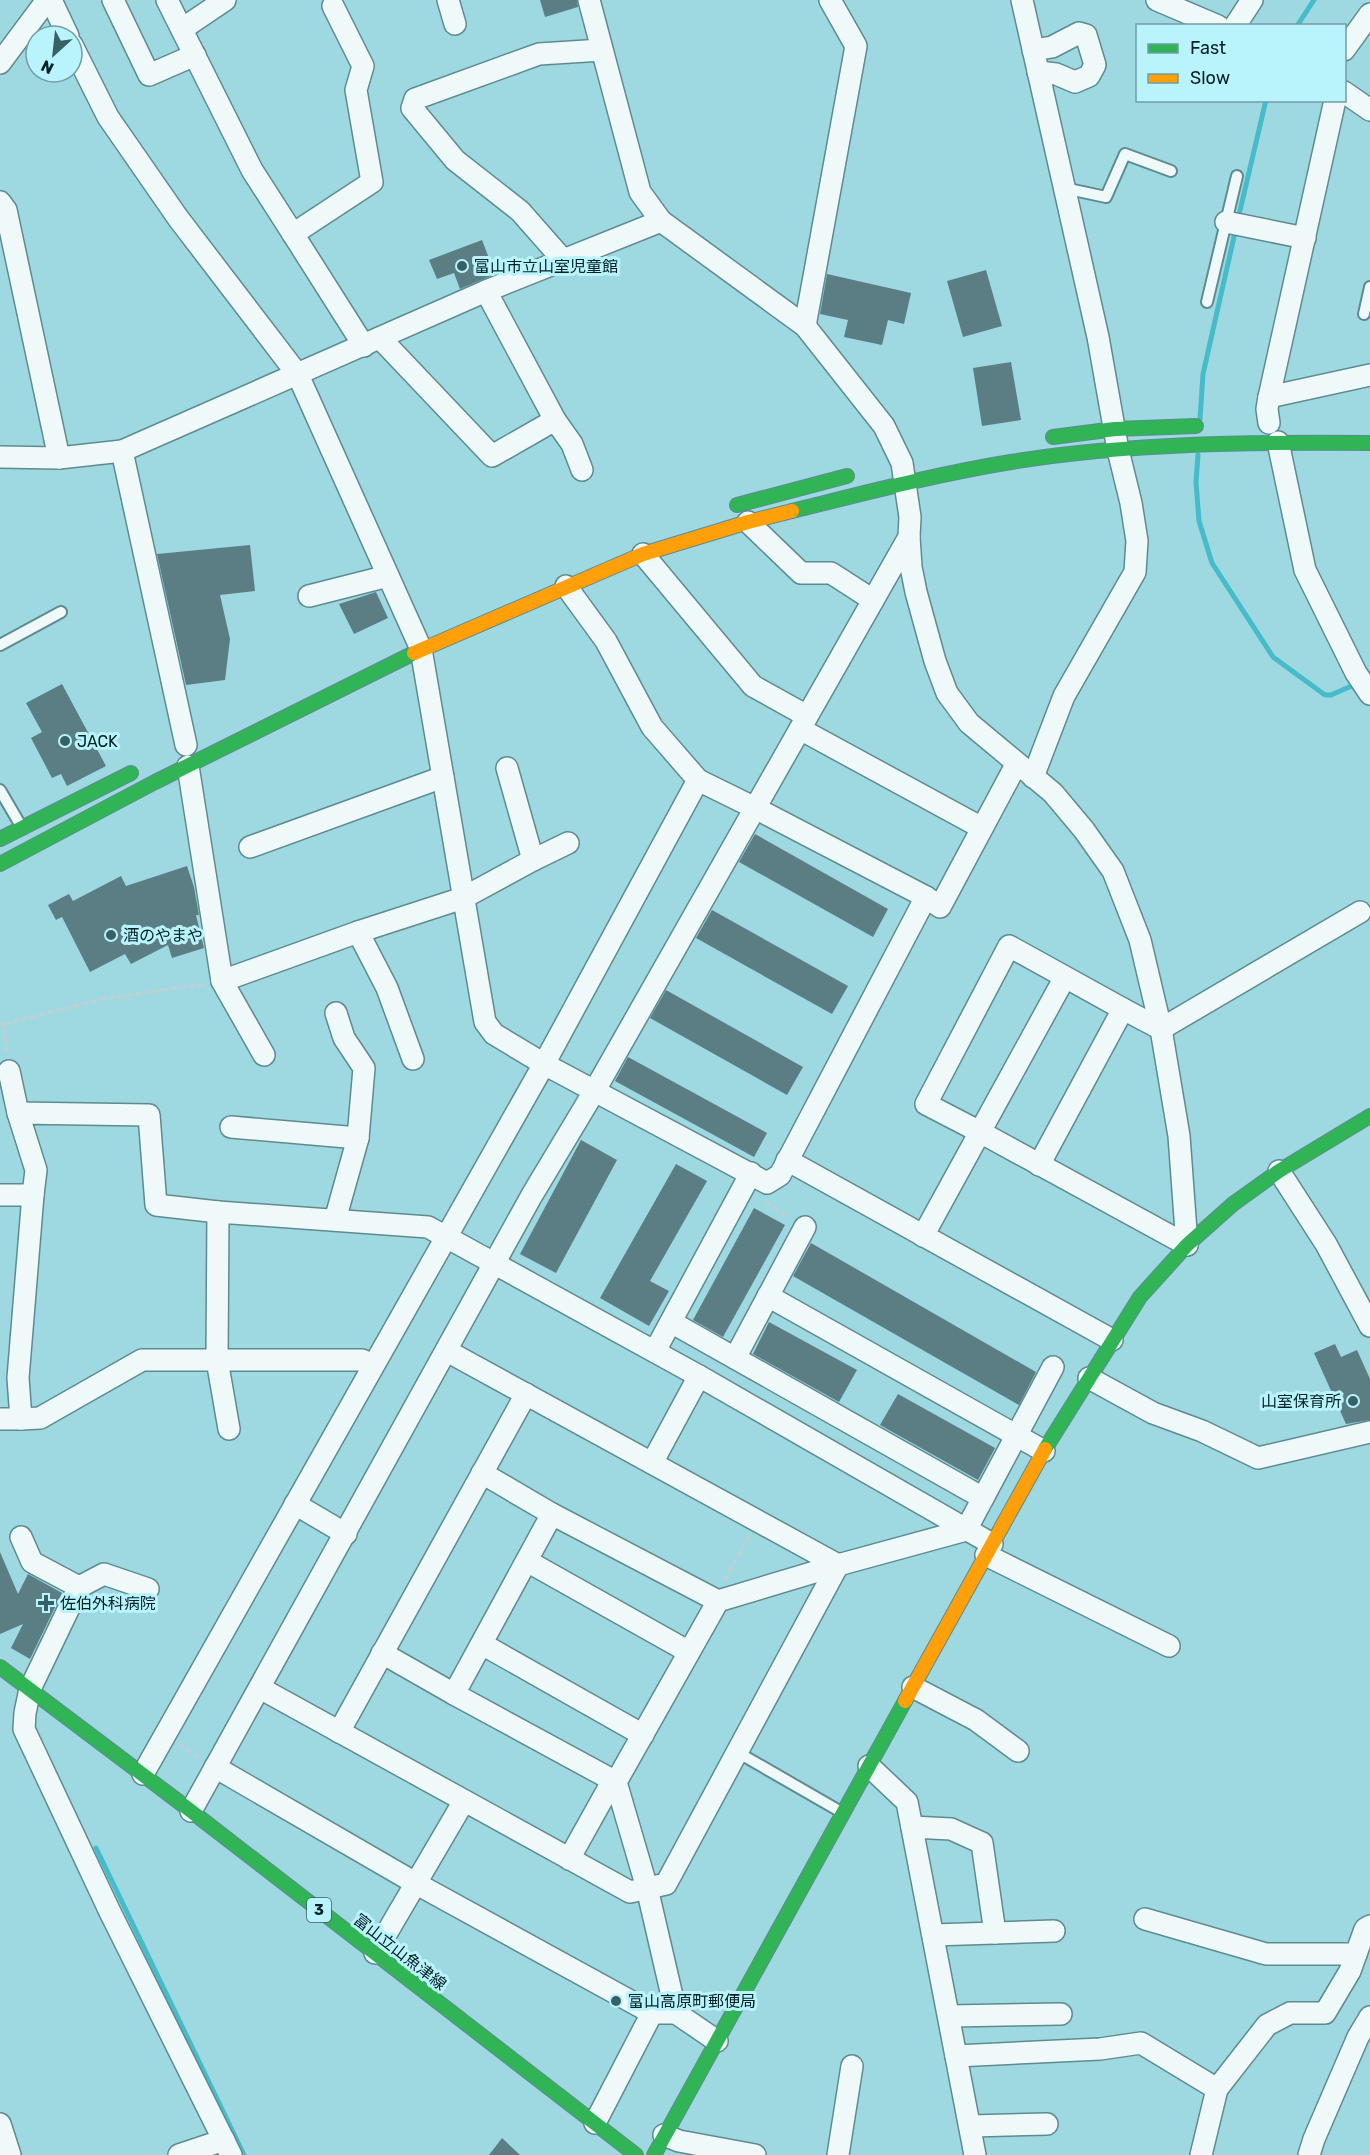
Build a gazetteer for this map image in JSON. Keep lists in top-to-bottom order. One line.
{"streets":{"street":["3","富山立山魚津線"]},"places":{"other":["富山市立山室児童館","JACK","酒のやまや","山室保育所","富山高原町郵便局"],"health":["佐伯外科病院"]},"legend":["Fast","Slow"],"north":"bottom left"}
